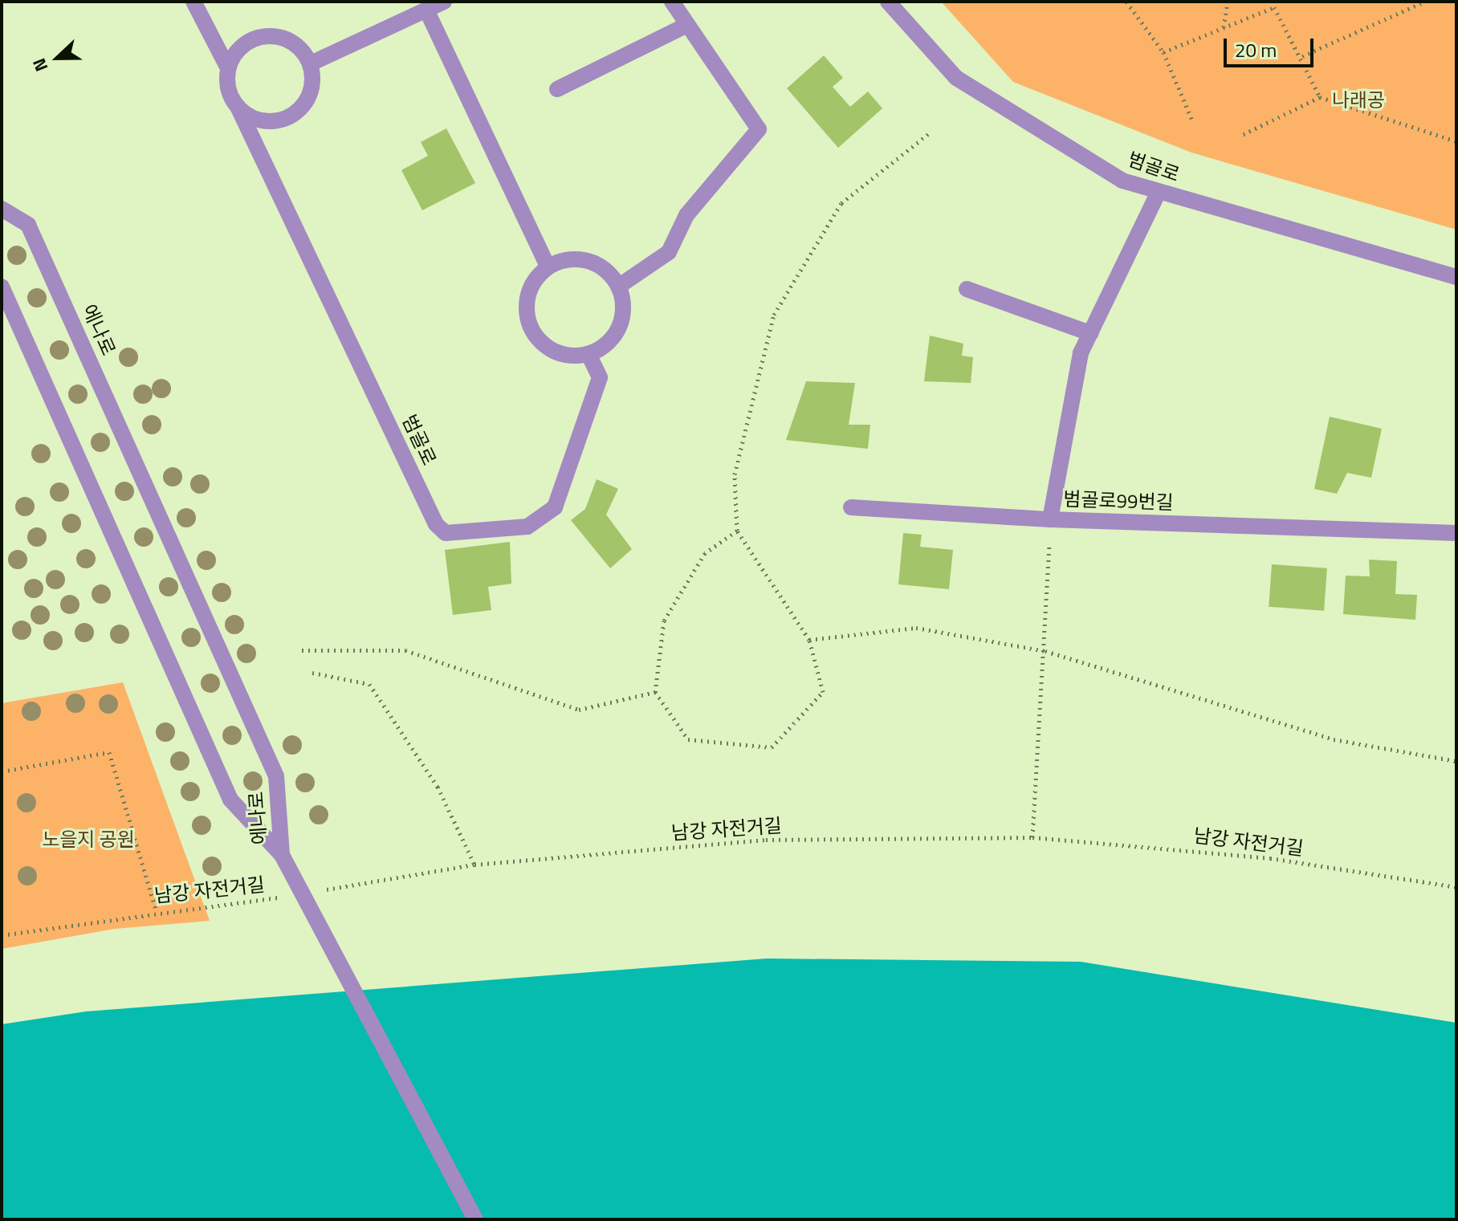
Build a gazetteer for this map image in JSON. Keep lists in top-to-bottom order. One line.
{"streets":{"street":["범골로","에나로","범골로99번길"],"path":["남강 자전거길"]},"crossings":[["범골로","범골로99번길"]],"parks":["나래공","노을지 공원"],"scale_bar":"20 m","north":"left"}
